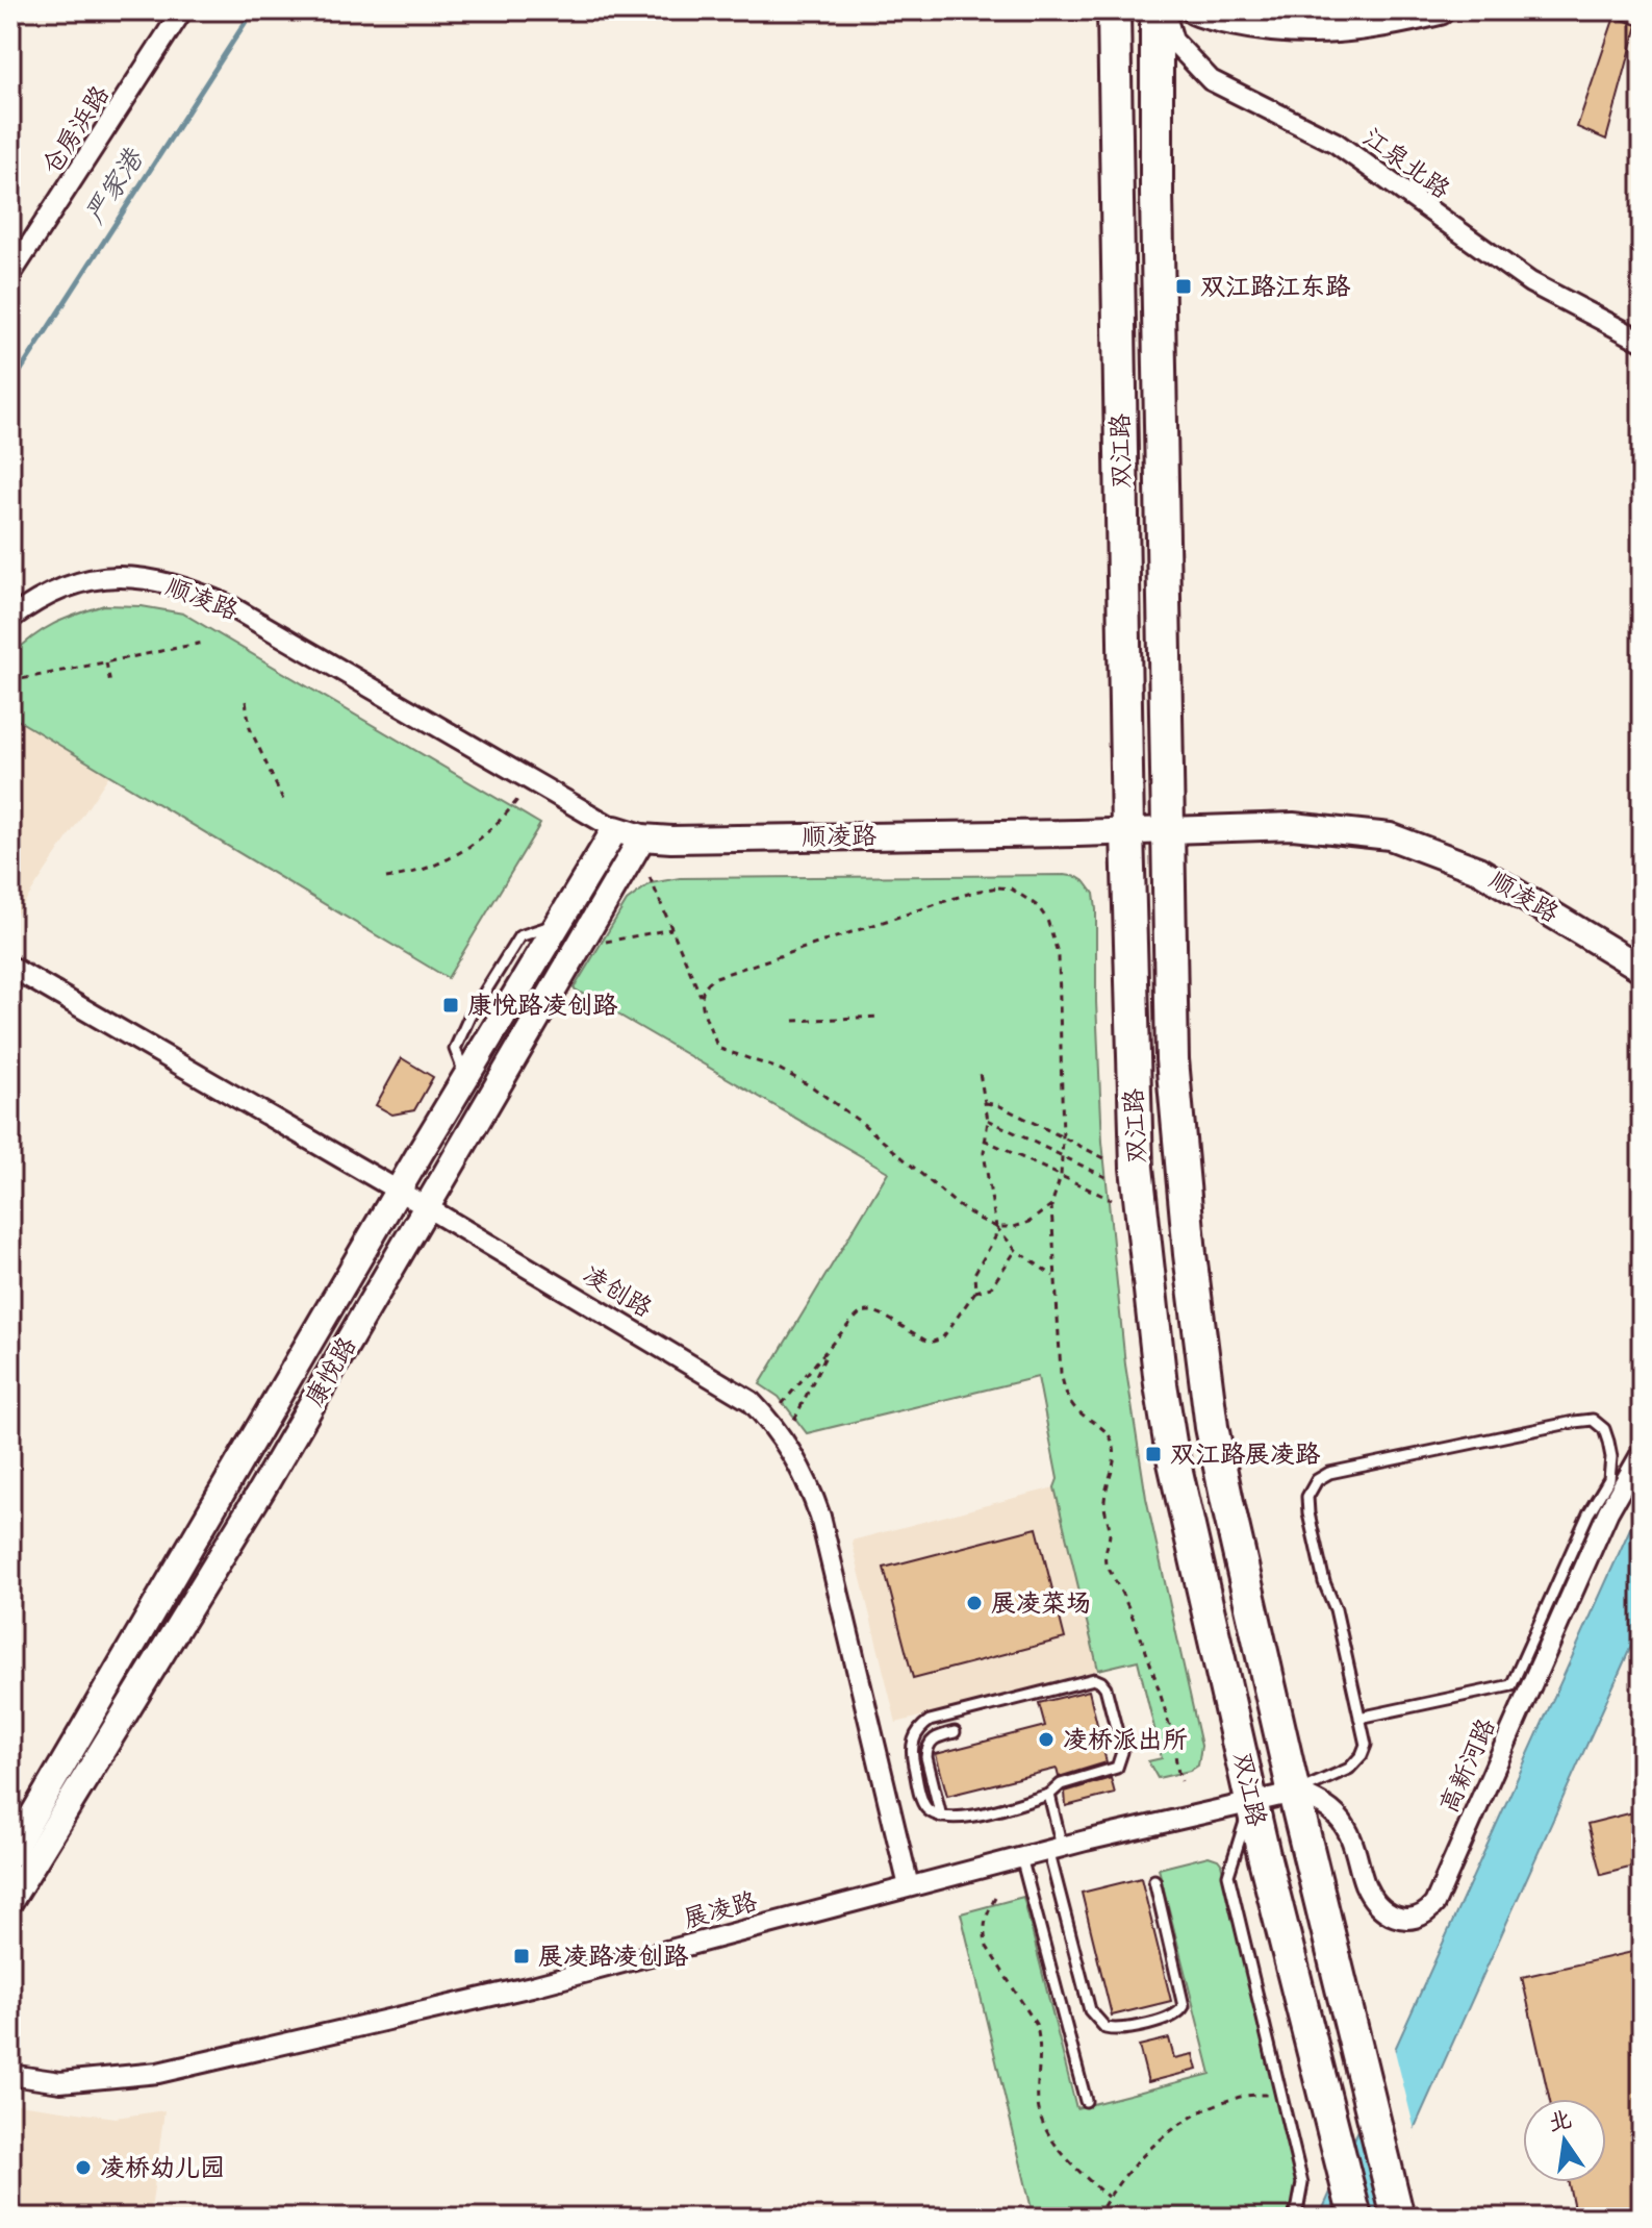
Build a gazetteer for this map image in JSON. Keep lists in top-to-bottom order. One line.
{"streets":{"main road":["双江路"],"street":["仓房浜路","江泉北路","顺凌路","凌创路","康悦路","高新河路","展凌路"]},"crossings":[["双江路","顺凌路"],["双江路","高新河路"],["双江路","展凌路"],["顺凌路","康悦路"],["凌创路","康悦路"],["凌创路","展凌路"],["高新河路","展凌路"]],"water":["严家港"],"places":{"transit":["双江路江东路","康悦路凌创路","双江路展凌路","展凌路凌创路"],"other":["展凌菜场","凌桥派出所","凌桥幼儿园"]},"north":"top"}
